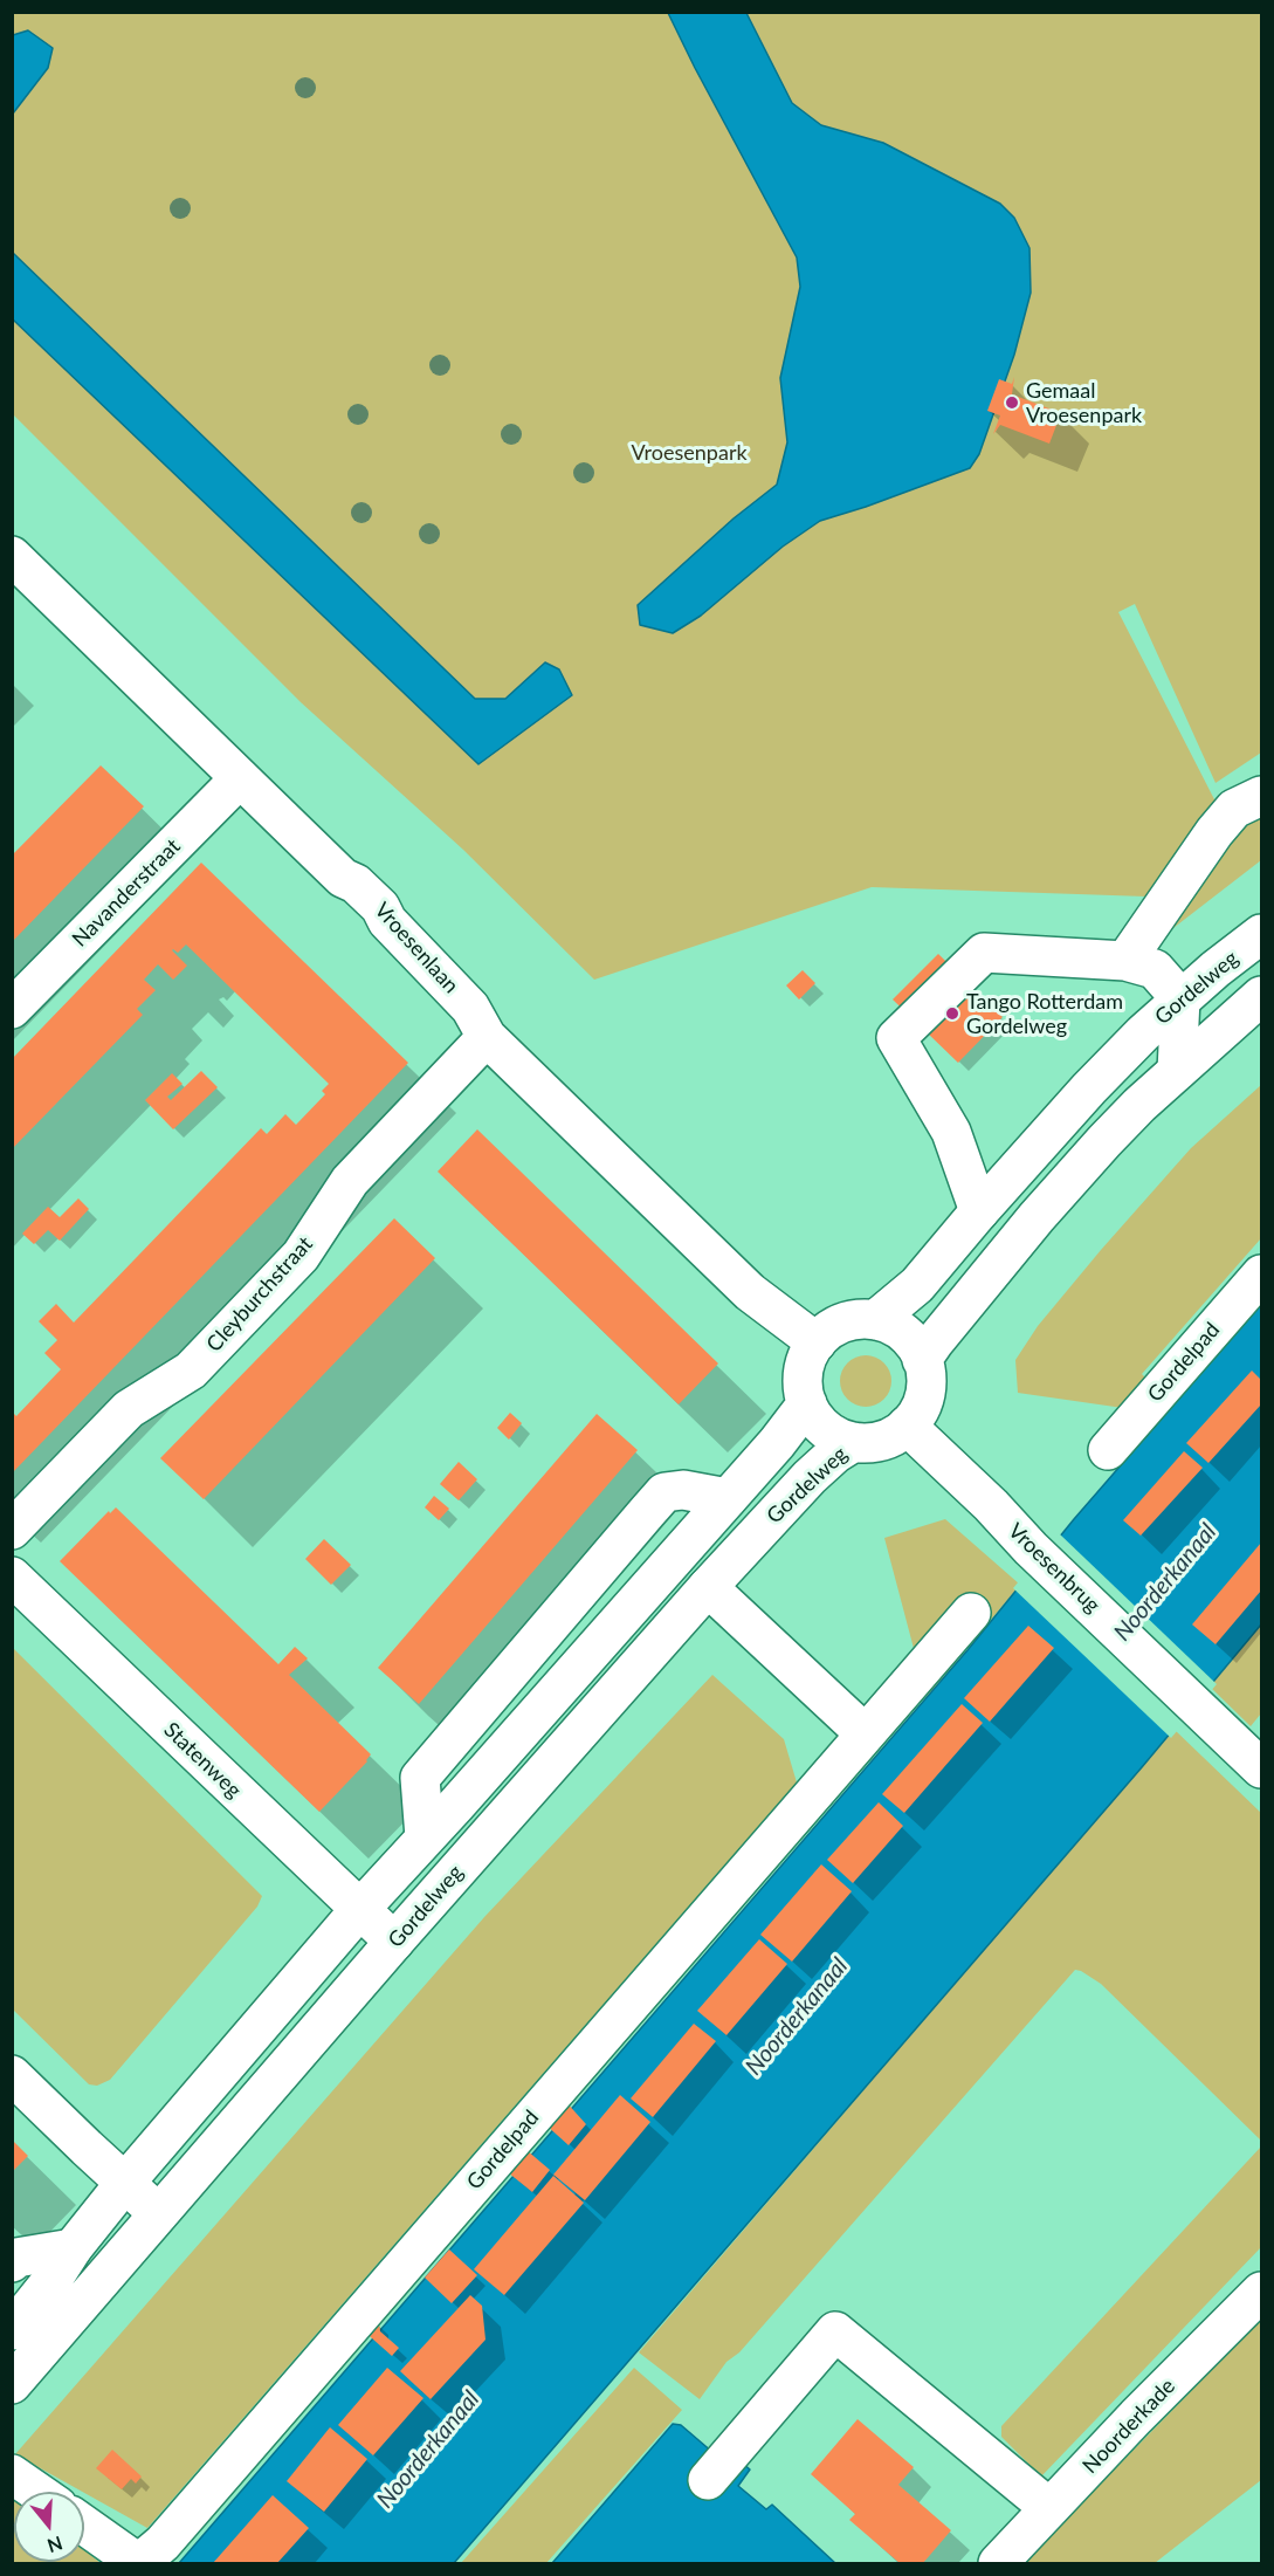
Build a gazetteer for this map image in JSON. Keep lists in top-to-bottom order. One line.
{"streets":{"street":["Navanderstraat","Vroesenlaan","Gordelweg","Cleyburchstraat","Gordelpad","Vroesenbrug","Statenweg","Noorderkade"]},"crossings":[["Navanderstraat","Vroesenlaan"],["Vroesenlaan","Gordelweg"],["Vroesenlaan","Cleyburchstraat"],["Vroesenlaan","Vroesenbrug"],["Gordelweg","Vroesenbrug"],["Gordelweg","Statenweg"]],"water":["Noorderkanaal"],"parks":["Vroesenpark"],"places":["Gemaal Vroesenpark","Tango Rotterdam Gordelweg"],"north":"bottom"}
